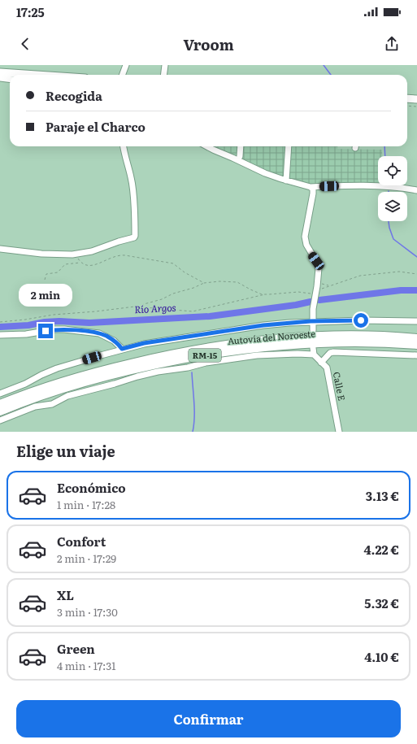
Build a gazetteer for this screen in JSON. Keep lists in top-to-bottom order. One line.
{"streets":{"highway":["Autovía del Noroeste","RM-15"],"street":["Calle E"]},"water":["Río Argos"],"page":{"status":"17:25","header":"Vroom","banner":["Recogida","Paraje el Charco"],"bubble":"2 min","heading":"Elige un viaje","list":[{"name":"Económico","note":"1 min · 17:28","value":"3.13 €"},{"name":"Confort","note":"2 min · 17:29","value":"4.22 €"},{"name":"XL","note":"3 min · 17:30","value":"5.32 €"},{"name":"Green","note":"4 min · 17:31","value":"4.10 €"}],"buttons":"Confirmar"}}
